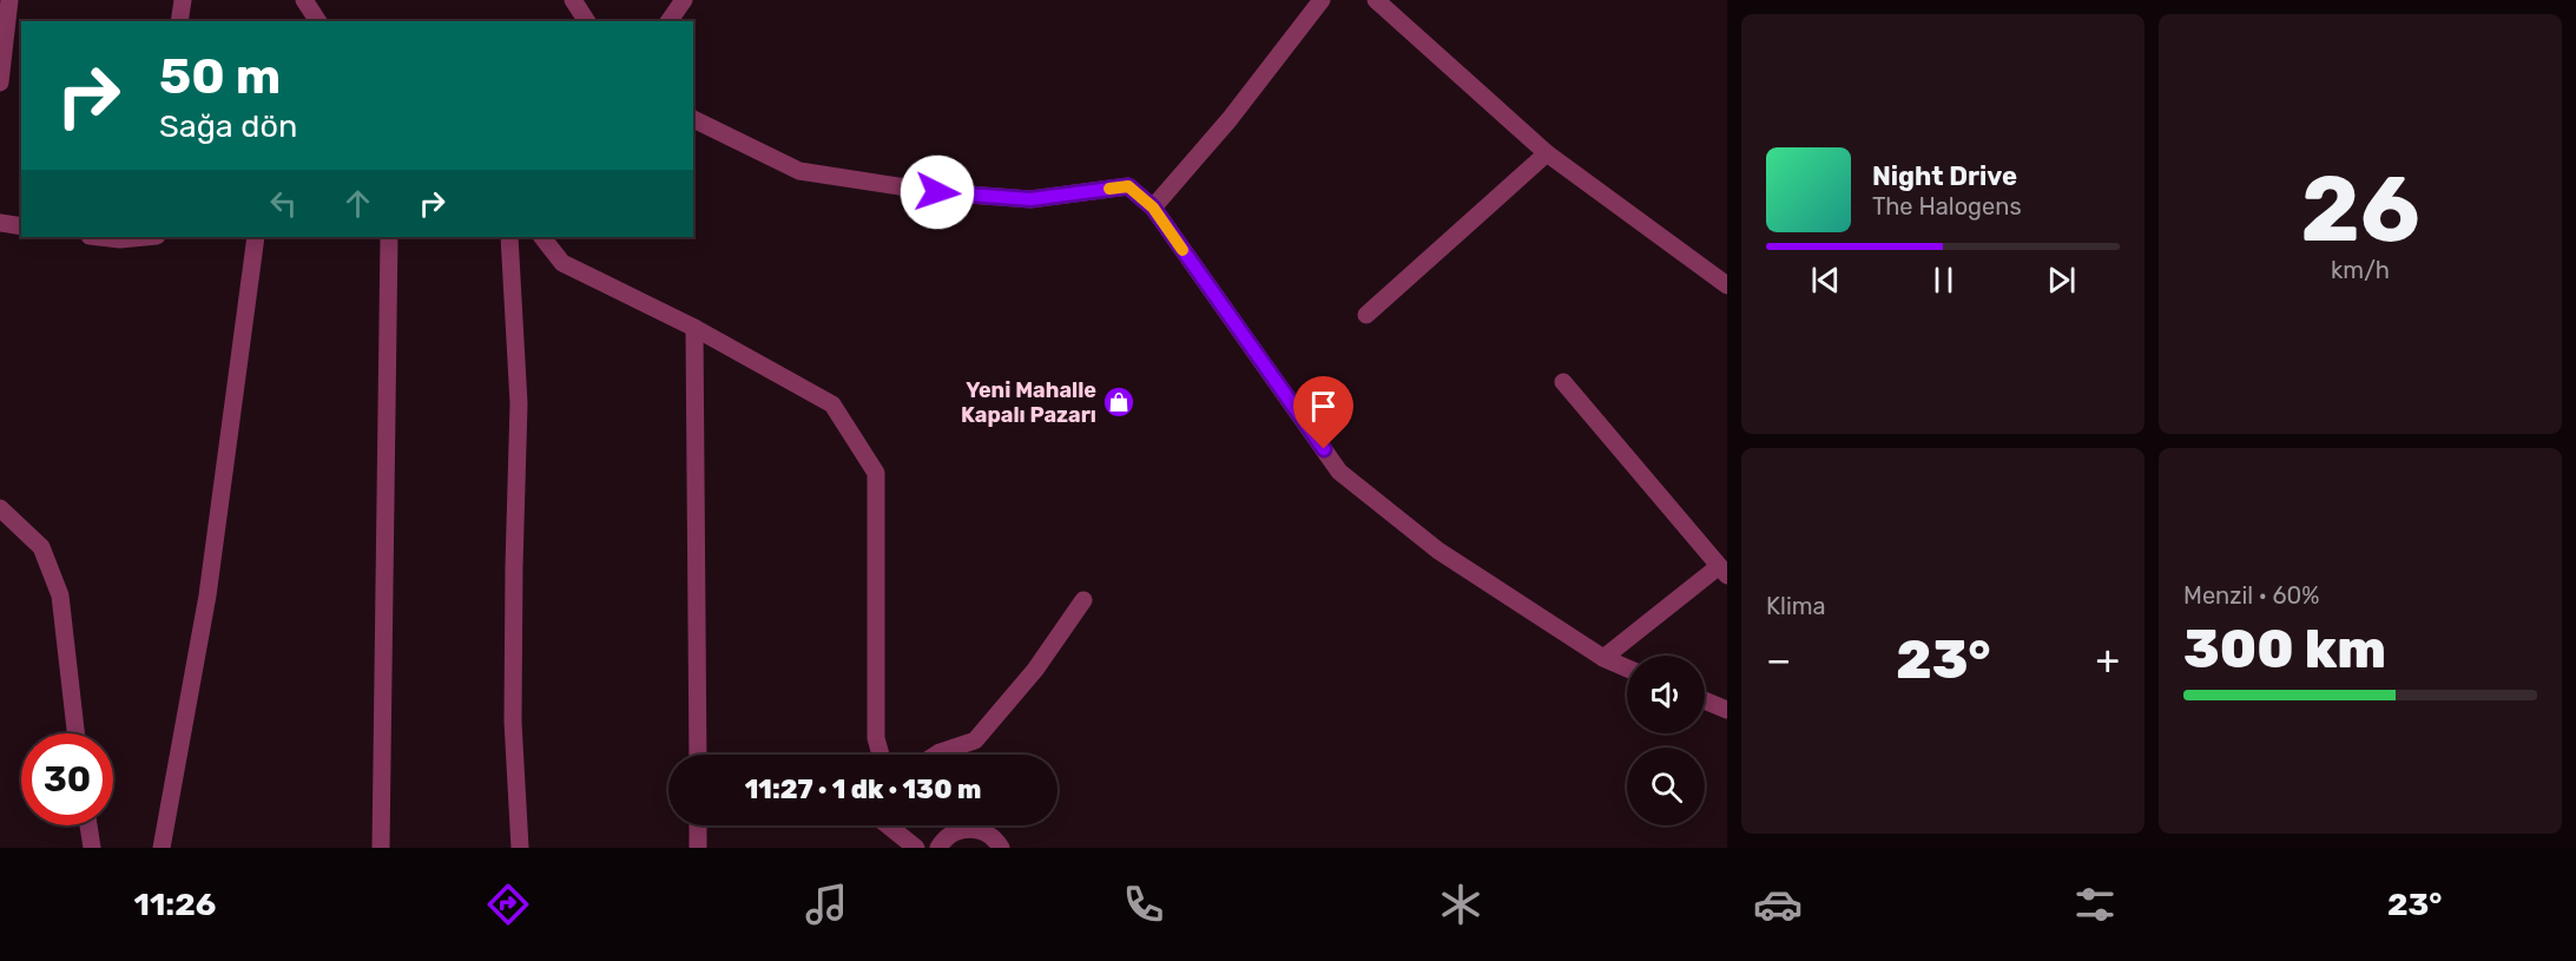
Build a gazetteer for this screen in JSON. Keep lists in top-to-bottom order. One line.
{"places":{"shop":["Yeni Mahalle Kapalı Pazarı"]},"page":{"tile":[["26","km/h"],"Klima",["Menzil · 60%","300 km"]],"turn":["50 m","Sağa dön"],"song":["Night Drive","The Halogens"],"heat":["−","23°","+"],"limit":"30","trip":"11:27 · 1 dk · 130 m","tabs":["11:26","23°"]}}
